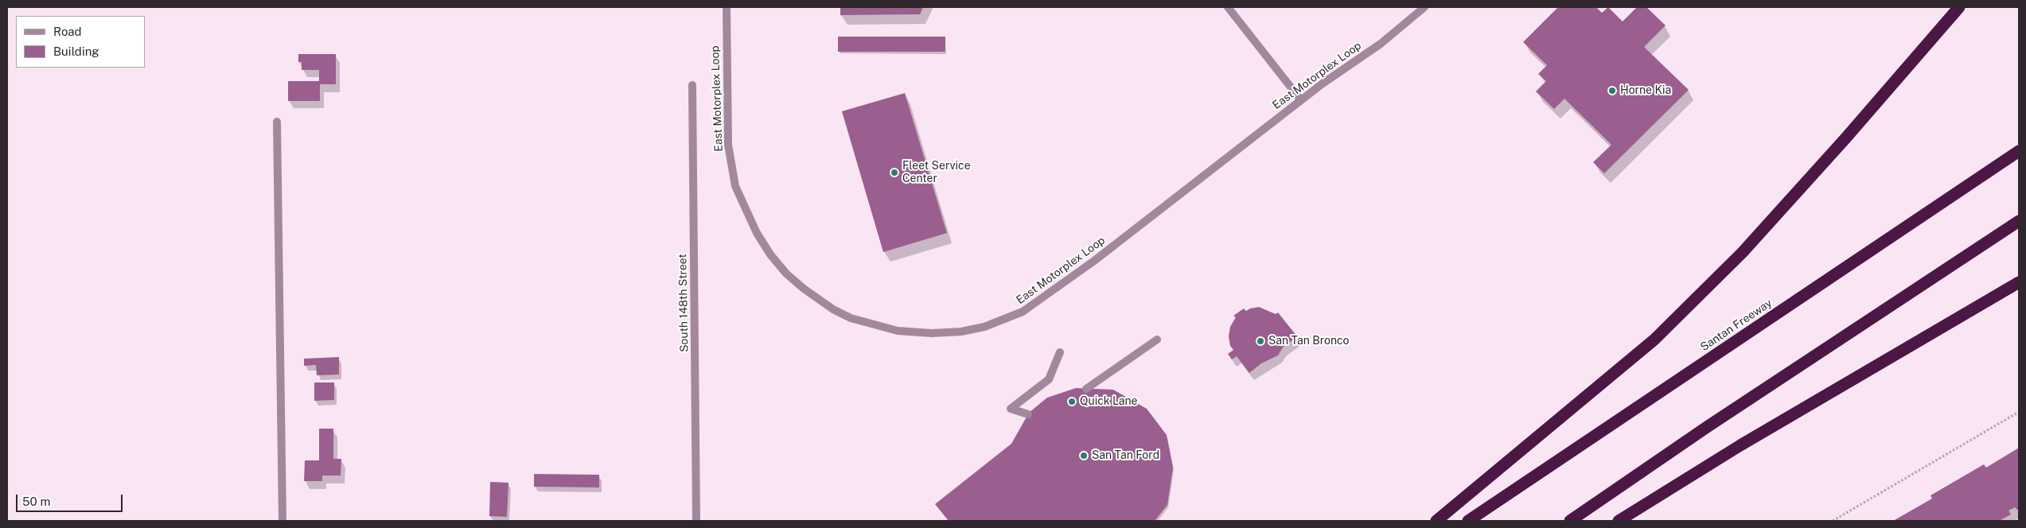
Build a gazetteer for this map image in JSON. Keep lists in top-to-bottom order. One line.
{"streets":{"highway":["Santan Freeway"],"street":["East Motorplex Loop","South 148th Street"]},"places":["Horne Kia","Fleet Service Center","San Tan Bronco","Quick Lane","San Tan Ford"],"legend":["Road","Building"],"scale_bar":"50 m"}
